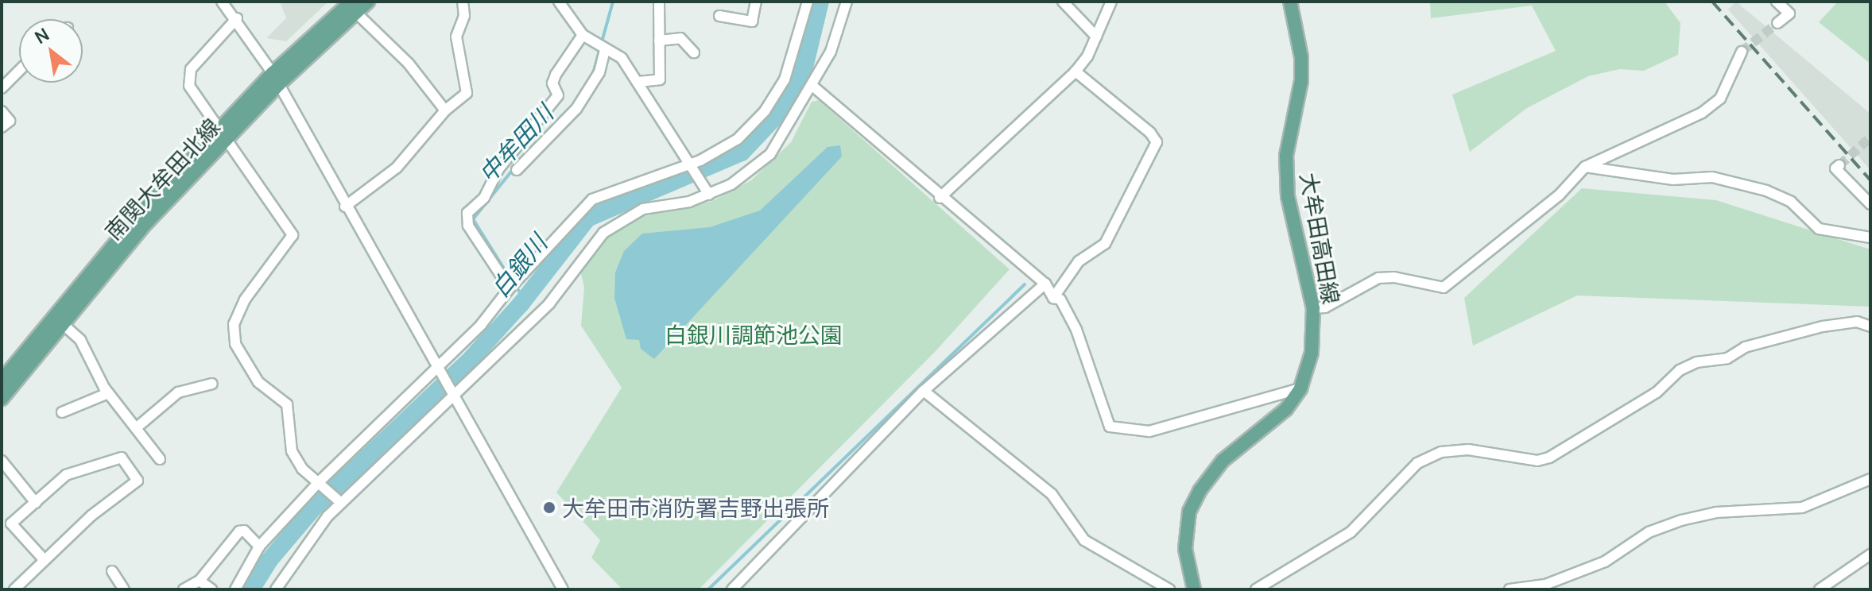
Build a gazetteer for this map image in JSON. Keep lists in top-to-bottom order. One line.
{"streets":{"main road":["南関大牟田北線","大牟田高田線"]},"water":["中牟田川","白銀川"],"parks":["白銀川調節池公園"],"places":["大牟田市消防署吉野出張所"],"north":"top left"}
